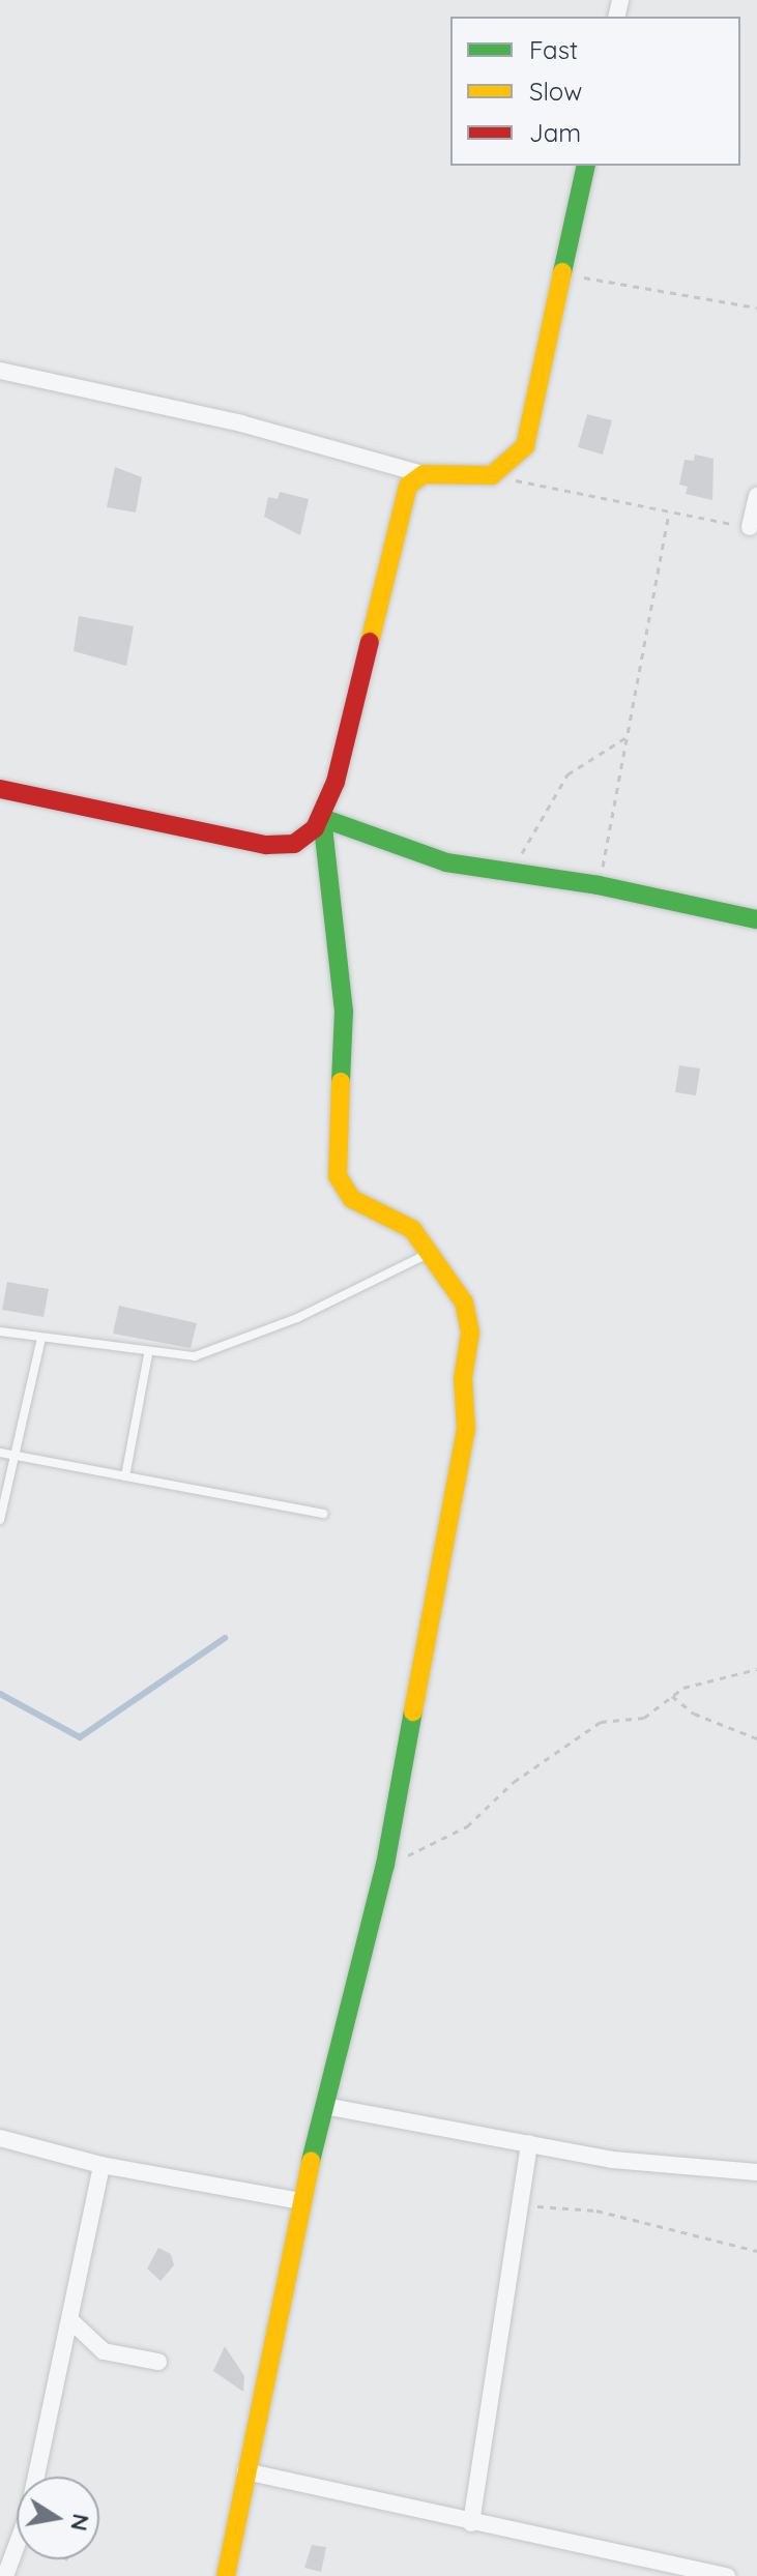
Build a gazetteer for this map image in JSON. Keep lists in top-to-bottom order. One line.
{"legend":["Fast","Slow","Jam"],"north":"right"}
